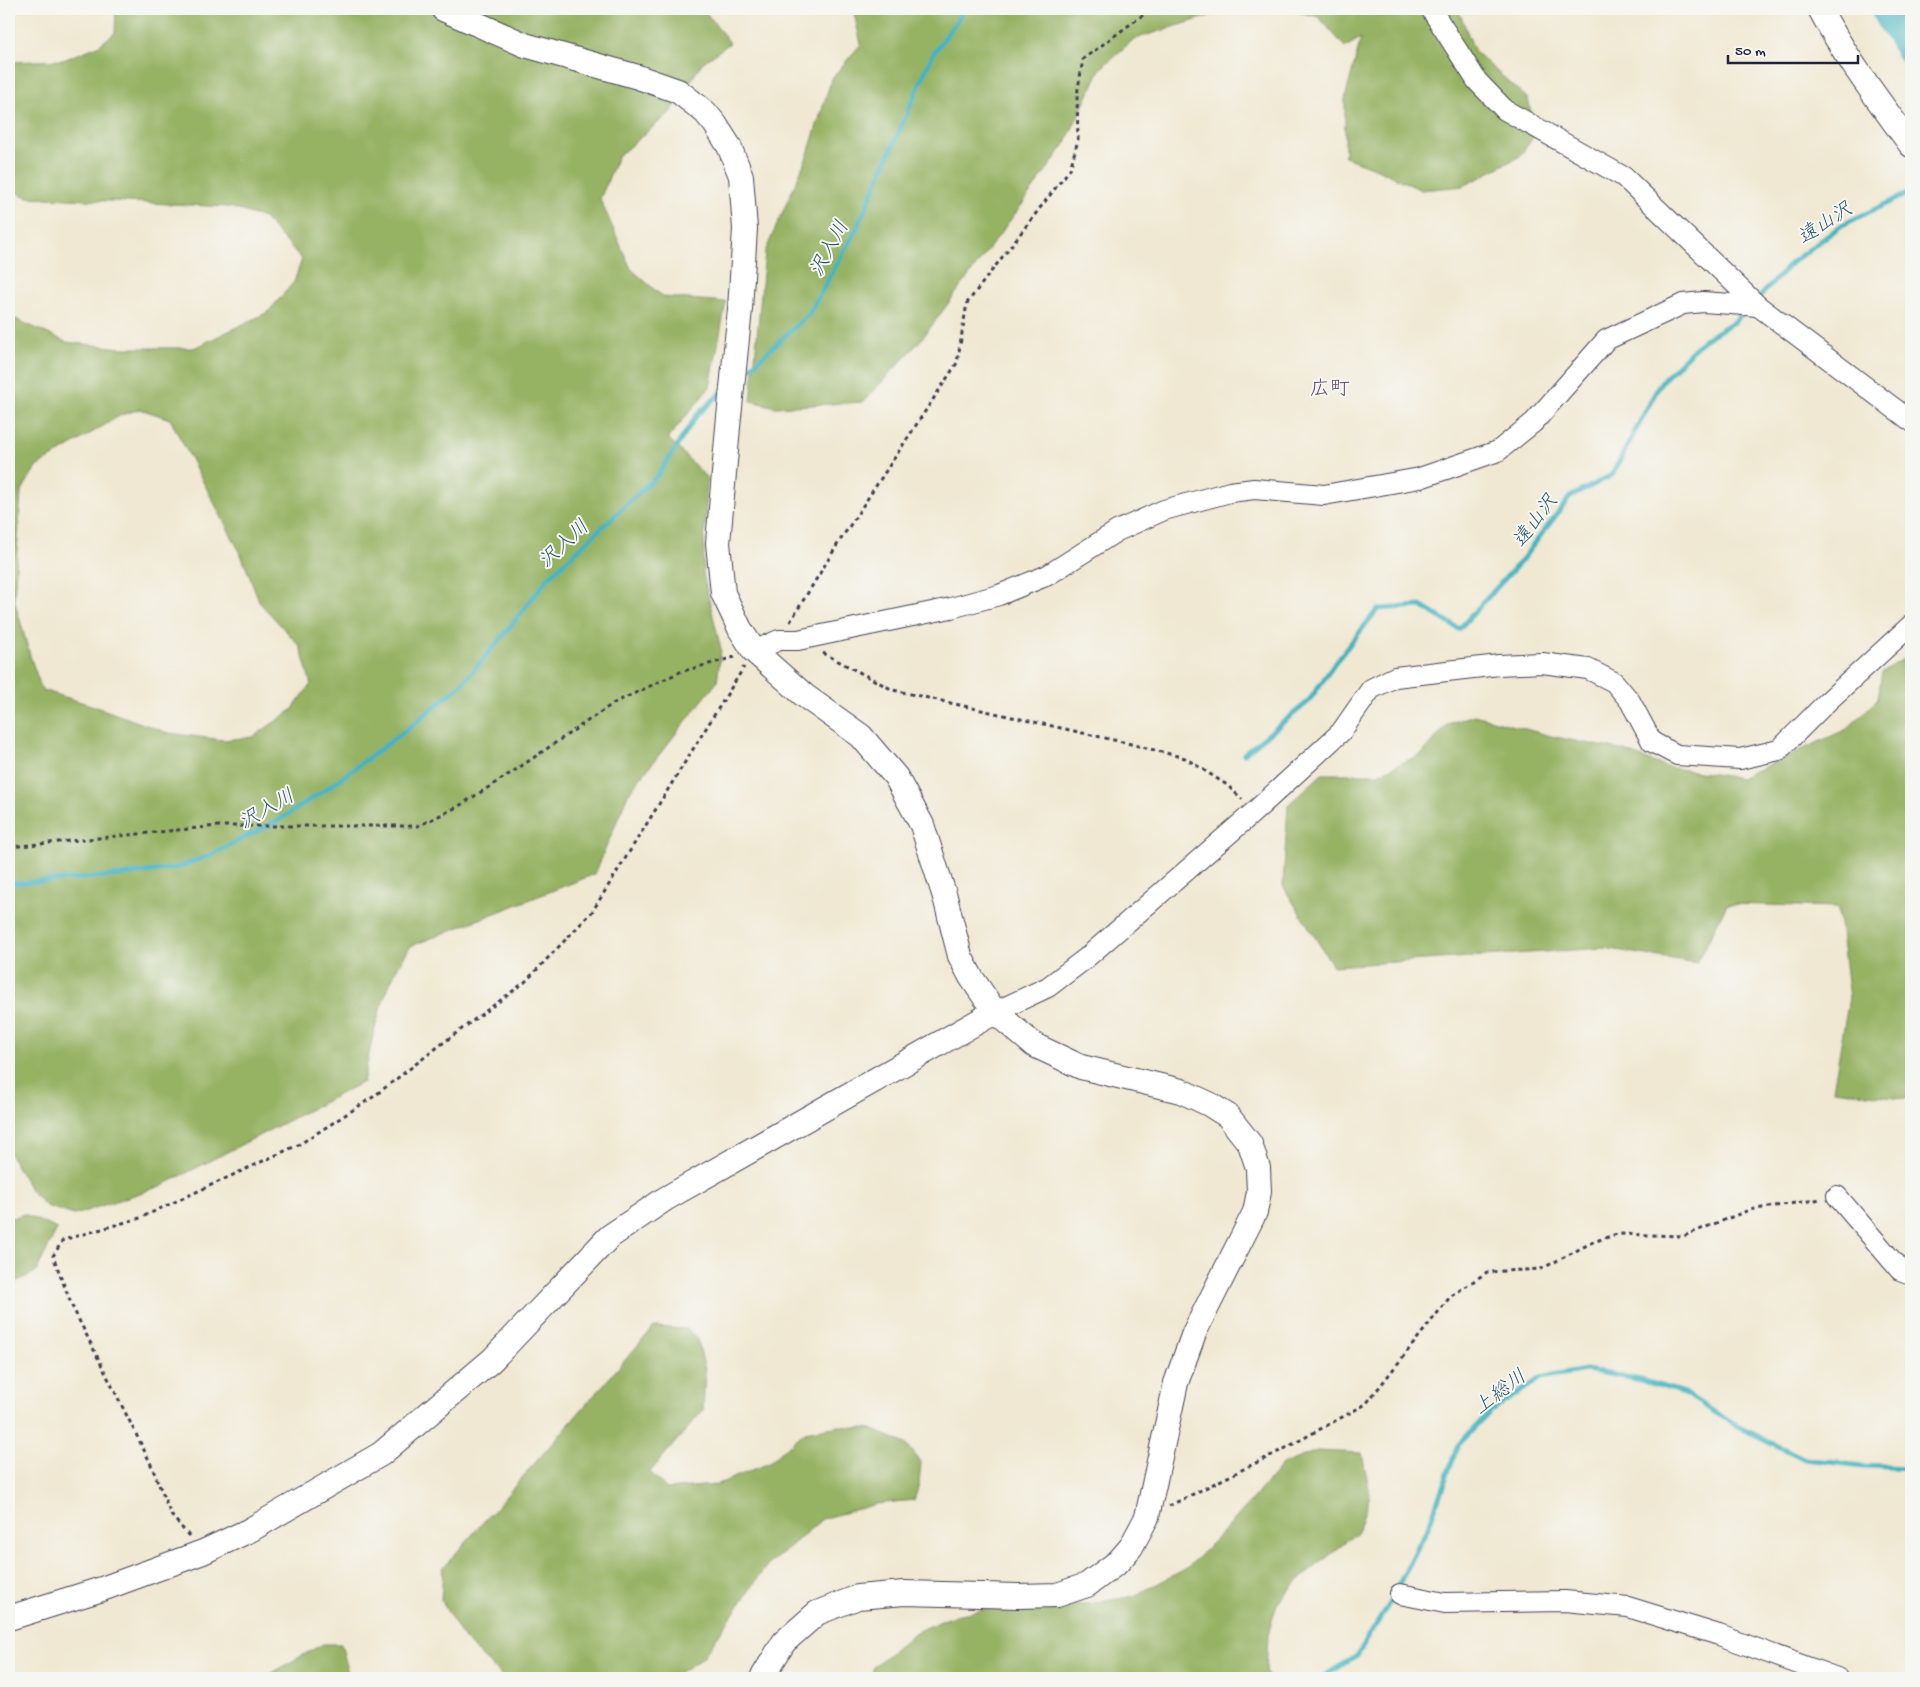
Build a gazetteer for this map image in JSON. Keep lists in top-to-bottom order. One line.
{"districts":["広町"],"water":["遠山沢","沢入川","上総川"],"scale_bar":"50 m"}
